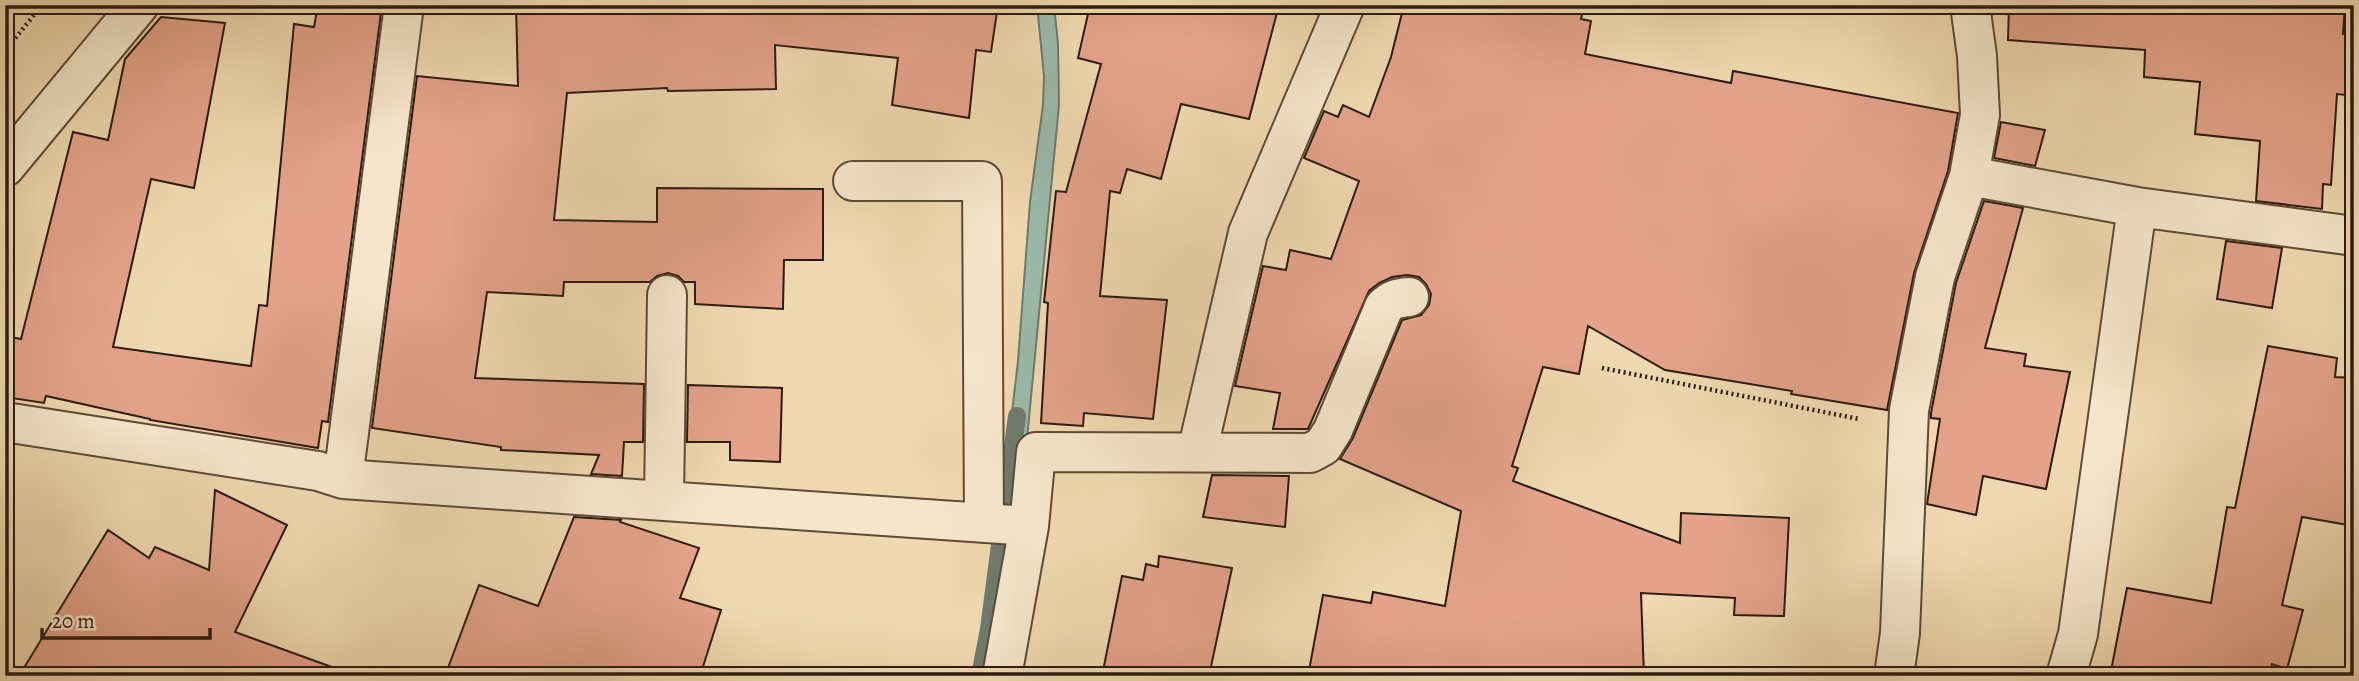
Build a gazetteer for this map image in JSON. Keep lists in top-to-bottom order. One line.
{"scale_bar":"20 m"}
